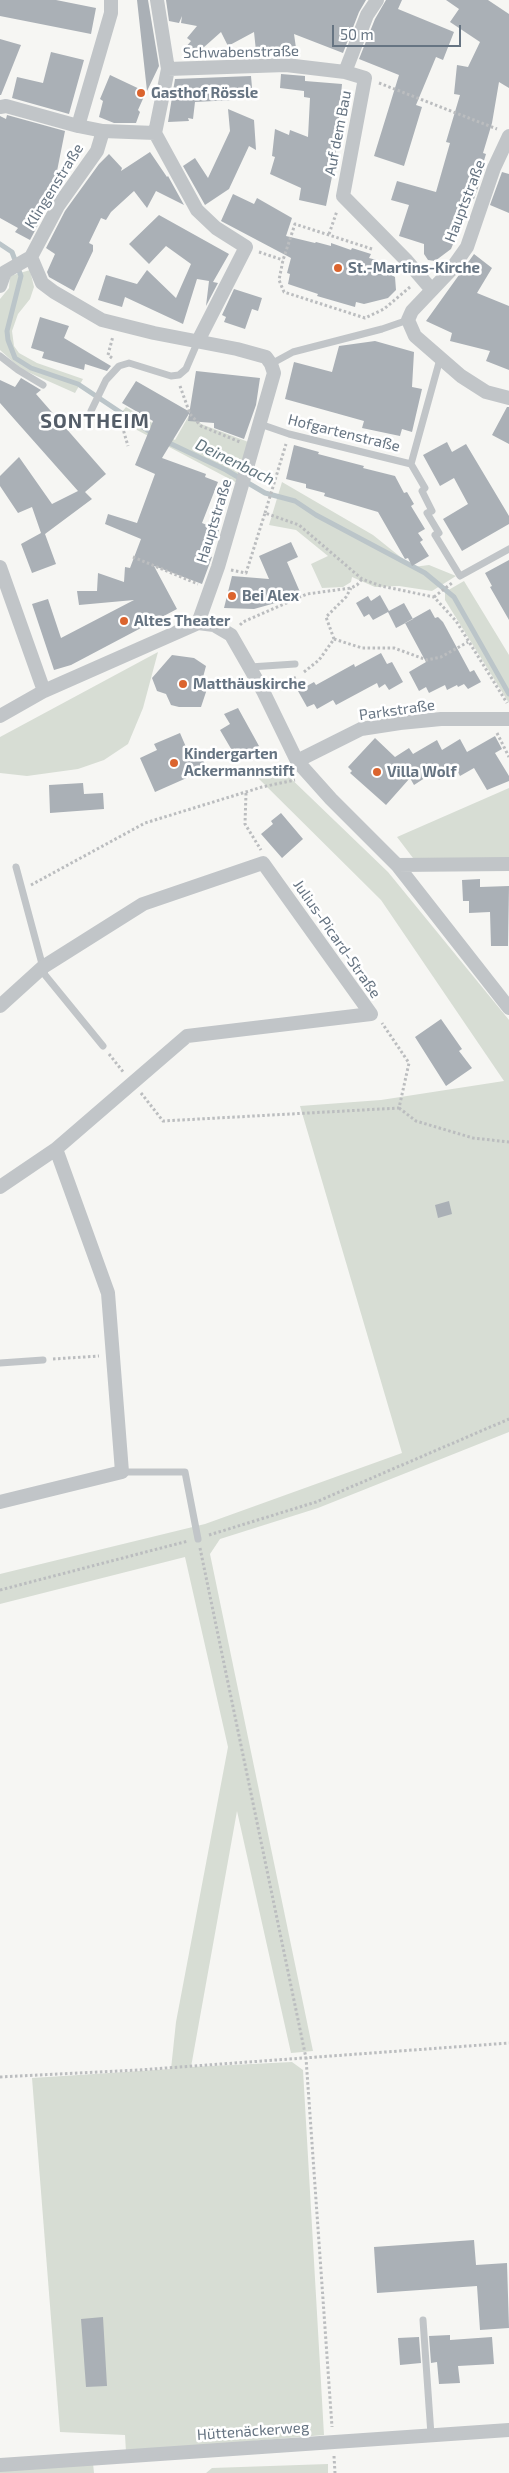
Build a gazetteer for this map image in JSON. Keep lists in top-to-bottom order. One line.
{"streets":{"street":["Schwabenstraße","Auf dem Bau","Klingenstraße","Hauptstraße","Parkstraße","Julius-Picard-Straße","Hüttenäckerweg"],"lane":["Hofgartenstraße"]},"crossings":[["Schwabenstraße","Auf dem Bau"],["Auf dem Bau","Hauptstraße"],["Hauptstraße","Hofgartenstraße"]],"districts":["SONTHEIM"],"water":["Deinenbach"],"places":["Gasthof Rössle","St.-Martins-Kirche","Bei Alex","Altes Theater","Matthäuskirche","Kindergarten Ackermannstift","Villa Wolf"],"scale_bar":"50 m"}
